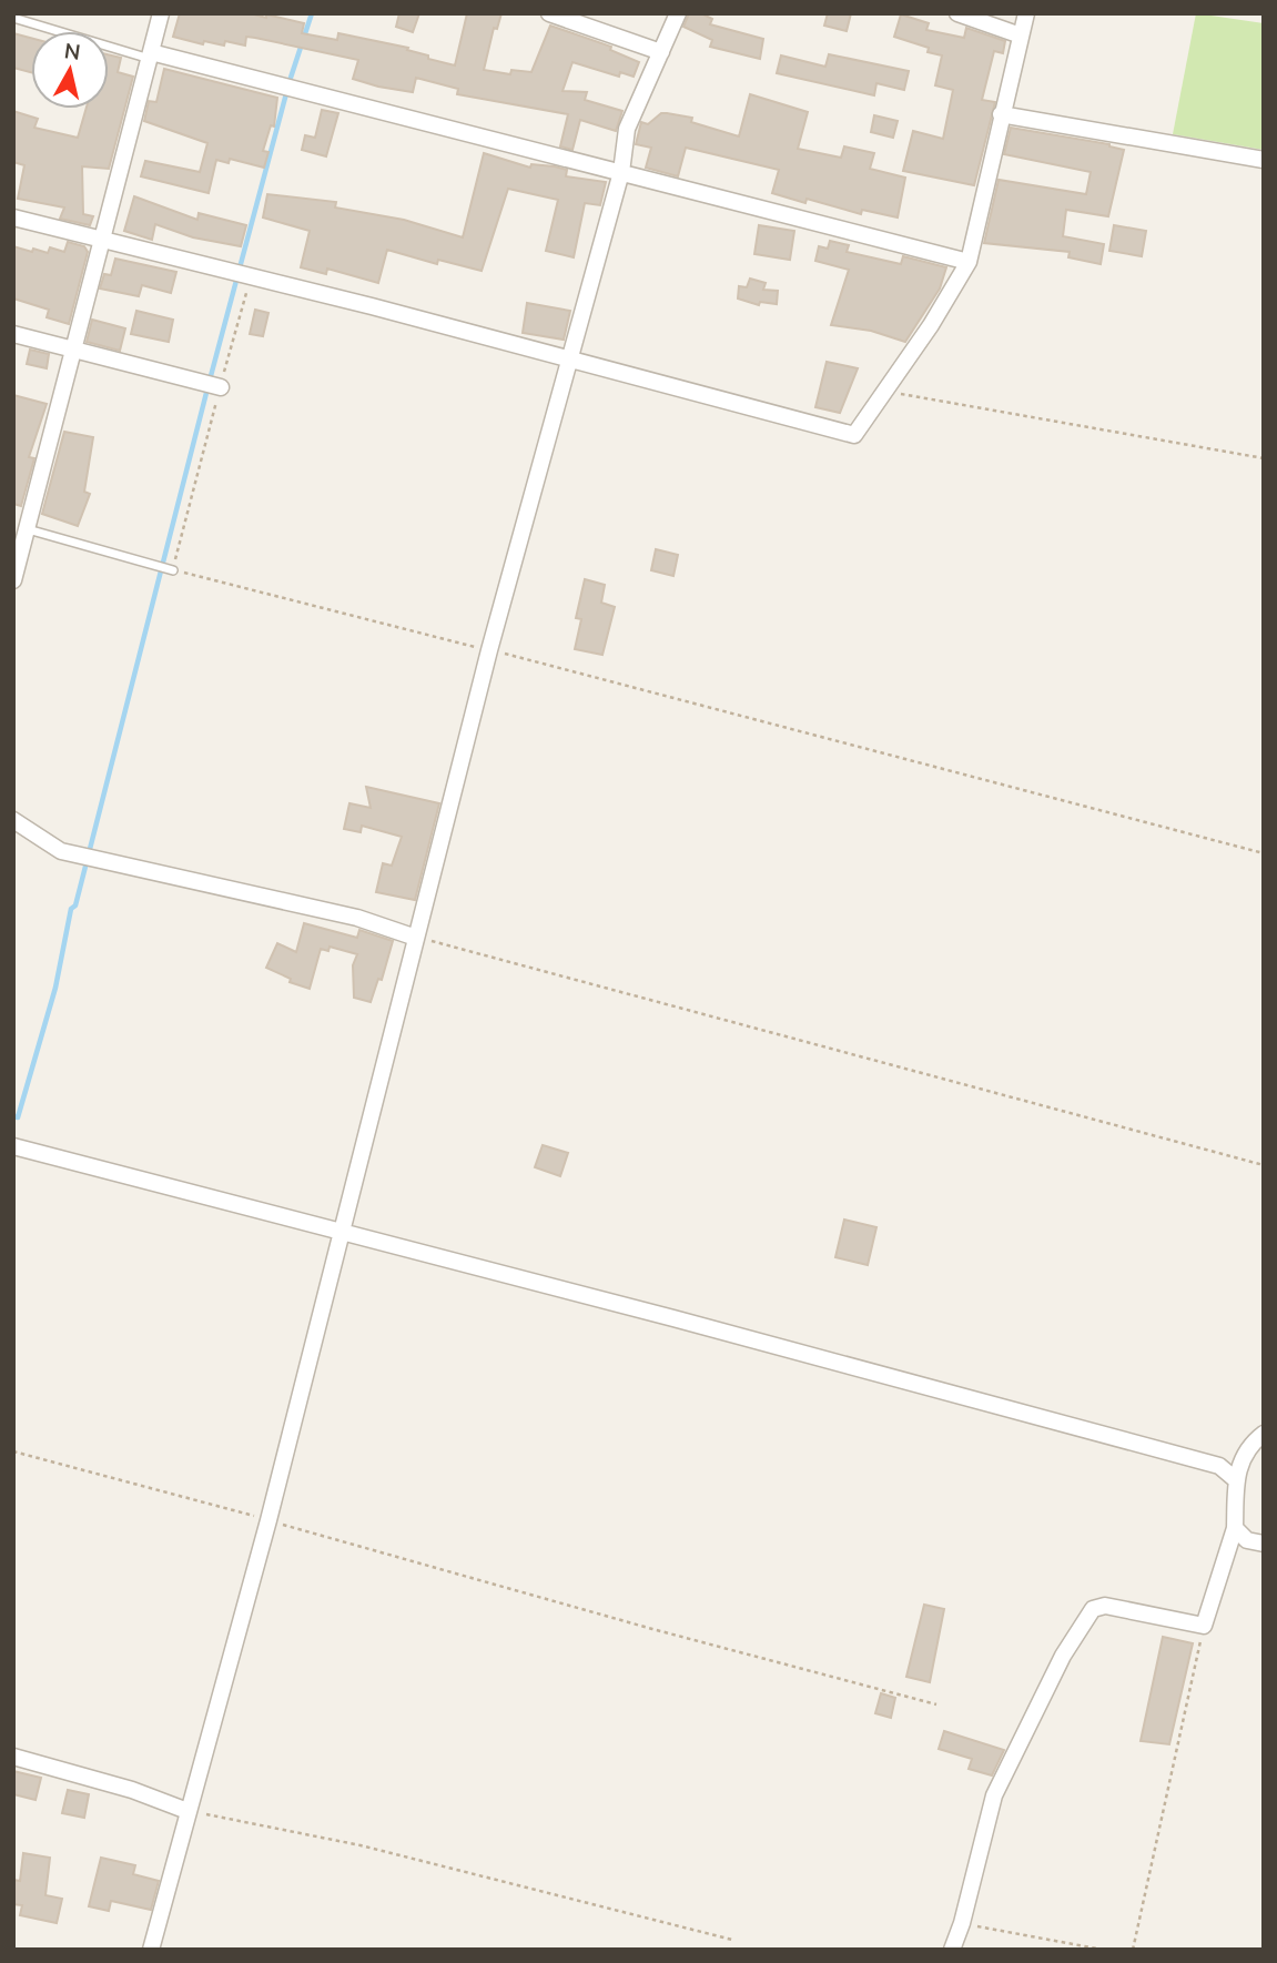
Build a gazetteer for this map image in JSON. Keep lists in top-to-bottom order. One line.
{"north":"top"}
